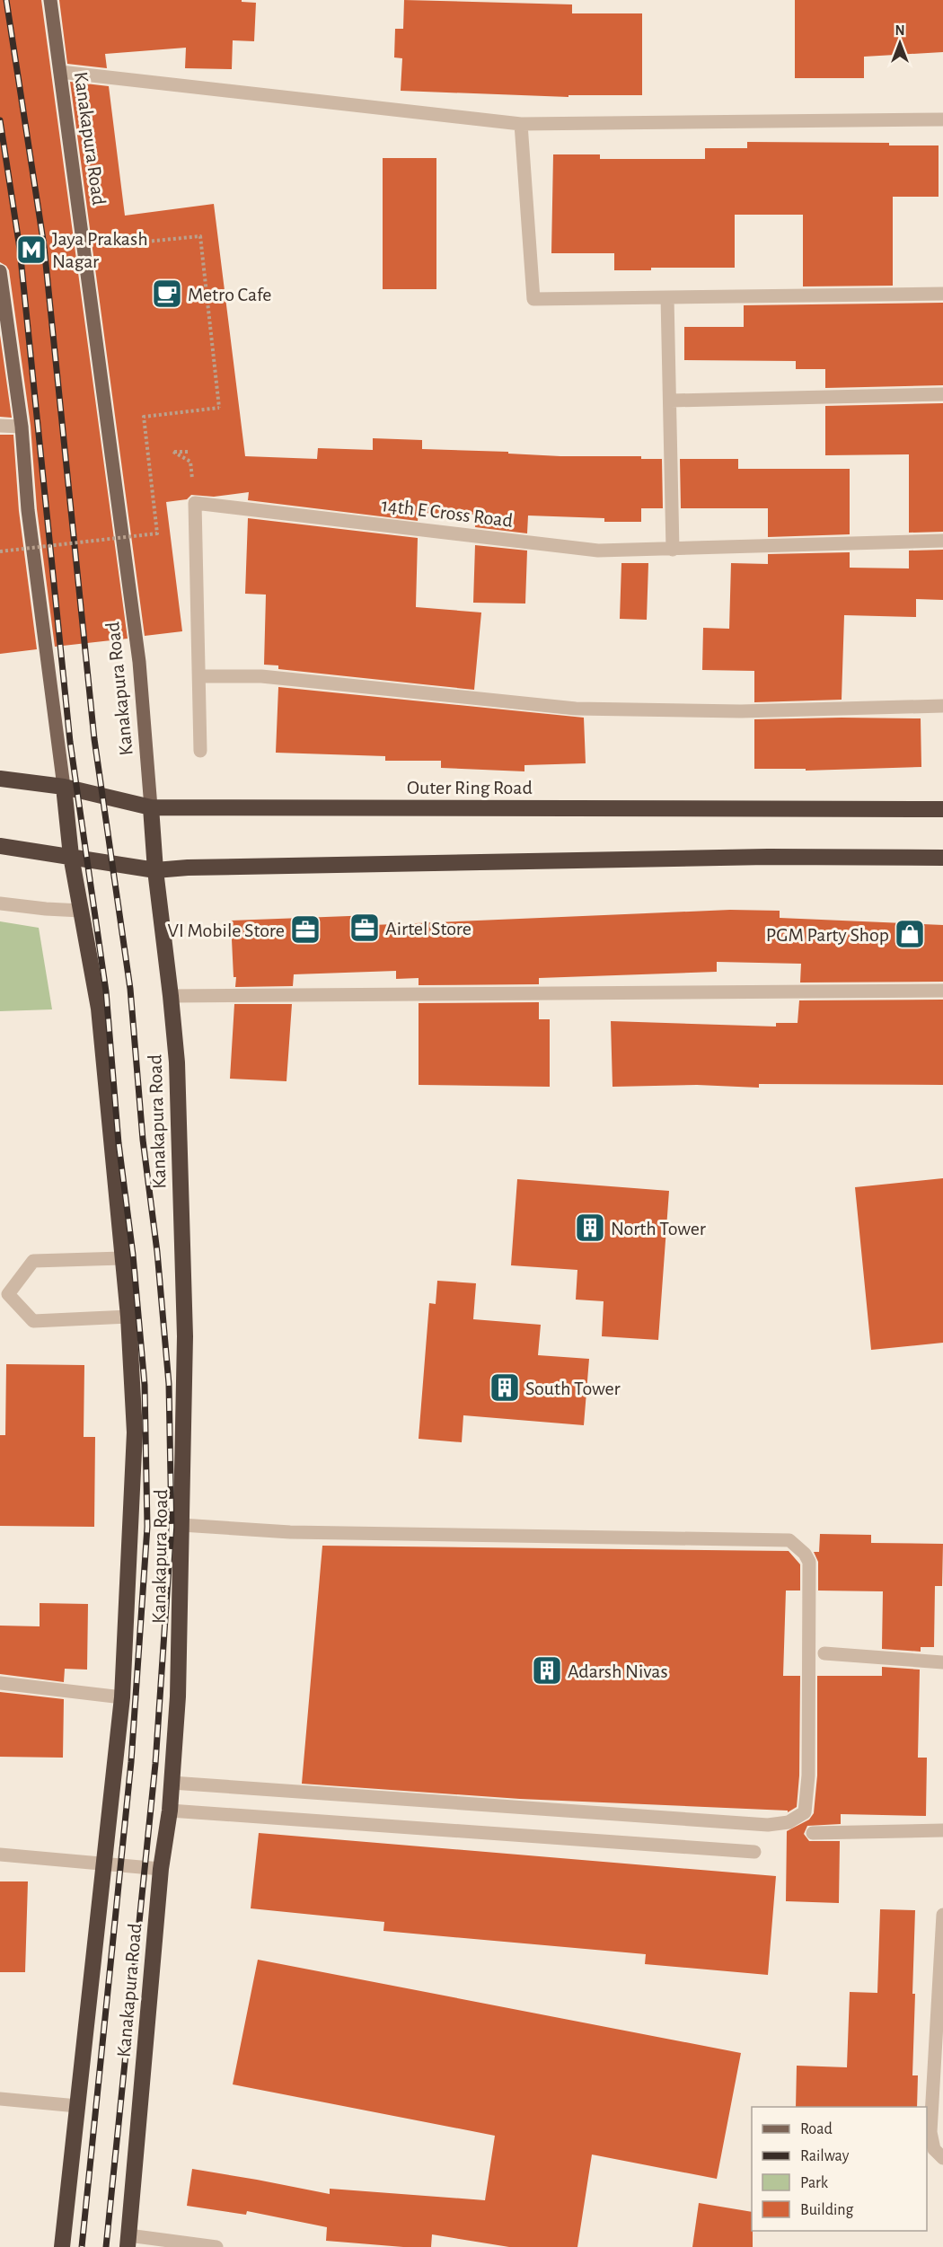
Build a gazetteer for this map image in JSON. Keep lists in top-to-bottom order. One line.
{"streets":{"highway":["Kanakapura Road","Outer Ring Road"],"street":["14th E Cross Road"]},"crossings":[["Kanakapura Road","Outer Ring Road"]],"places":{"metro station":["Jaya Prakash Nagar"],"cafe":["Metro Cafe"],"office":["Airtel Store","VI Mobile Store"],"shop":["PGM Party Shop"],"building":["North Tower","South Tower","Adarsh Nivas"]},"legend":["Road","Railway","Park","Building"],"north":"top"}
